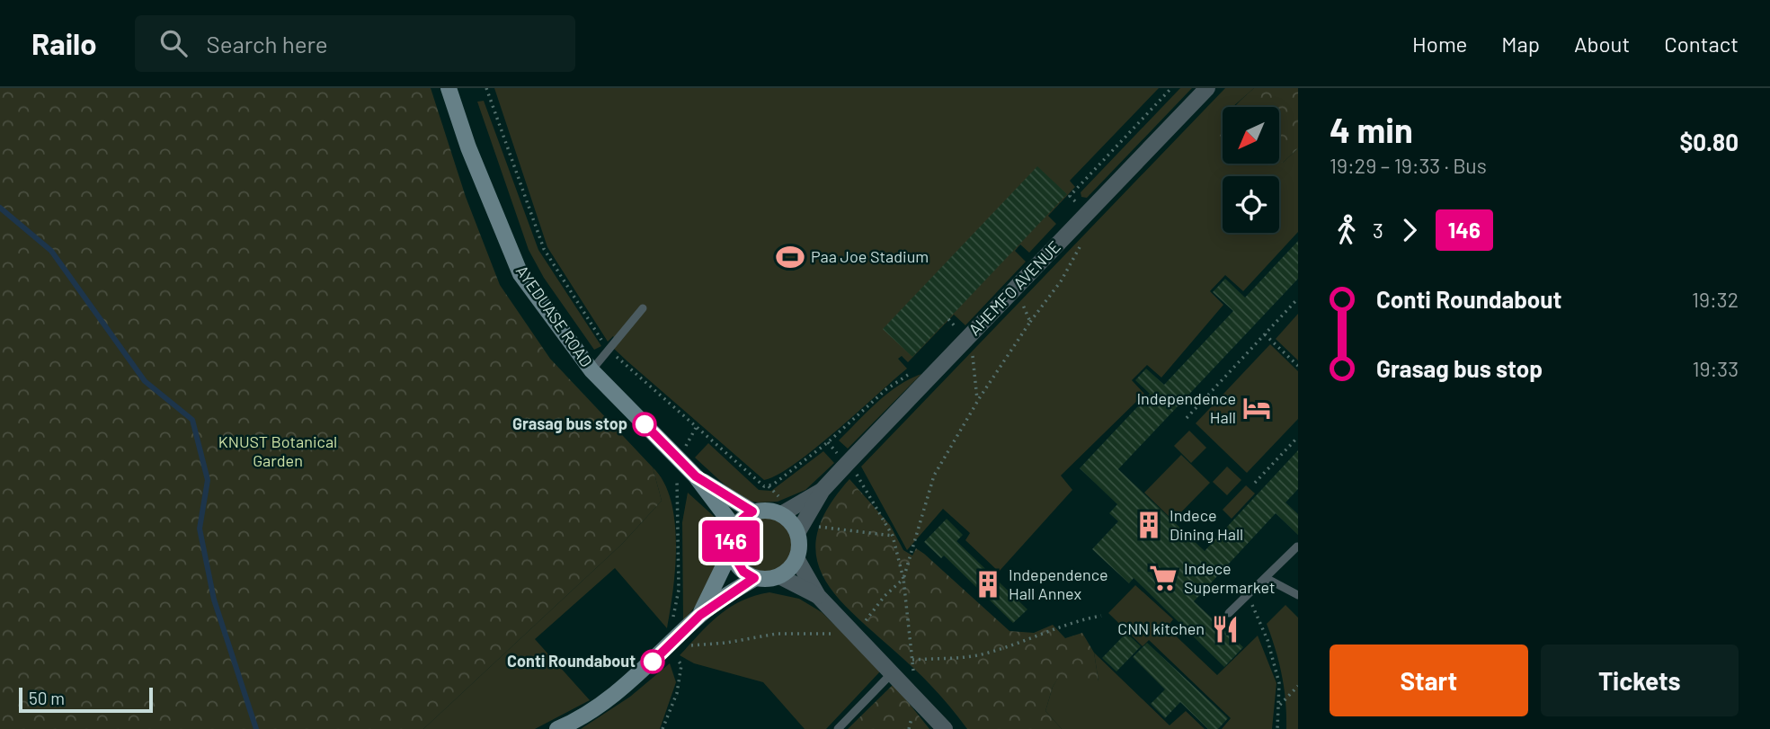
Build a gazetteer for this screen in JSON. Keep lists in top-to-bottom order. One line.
{"streets":{"street":["AHEMFO AVENUE","AYEDUASE ROAD"]},"crossings":[["AHEMFO AVENUE","AYEDUASE ROAD"]],"parks":["KNUST Botanical Garden"],"places":{"sports":["Paa Joe Stadium"],"hotel":["Independence Hall"],"other":["Grasag bus stop","Conti Roundabout"],"building":["Indece Dining Hall","Independence Hall Annex"],"supermarket":["Indece Supermarket"],"restaurant":["CNN kitchen"]},"lines":["bus line 146"],"scale_bar":"50 m","north":"bottom left","page":{"header":"Railo","search":"Search here","nav":["Home","Map","About","Contact"],"on_map":"146","heading":["4 min","19:29 – 19:33 · Bus","$0.80"],"legs":["3","146"],"list":[{"name":"Conti Roundabout","value":"19:32"},{"name":"Grasag bus stop","value":"19:33"}],"buttons":["Start","Tickets"],"scale":"50 m"}}
